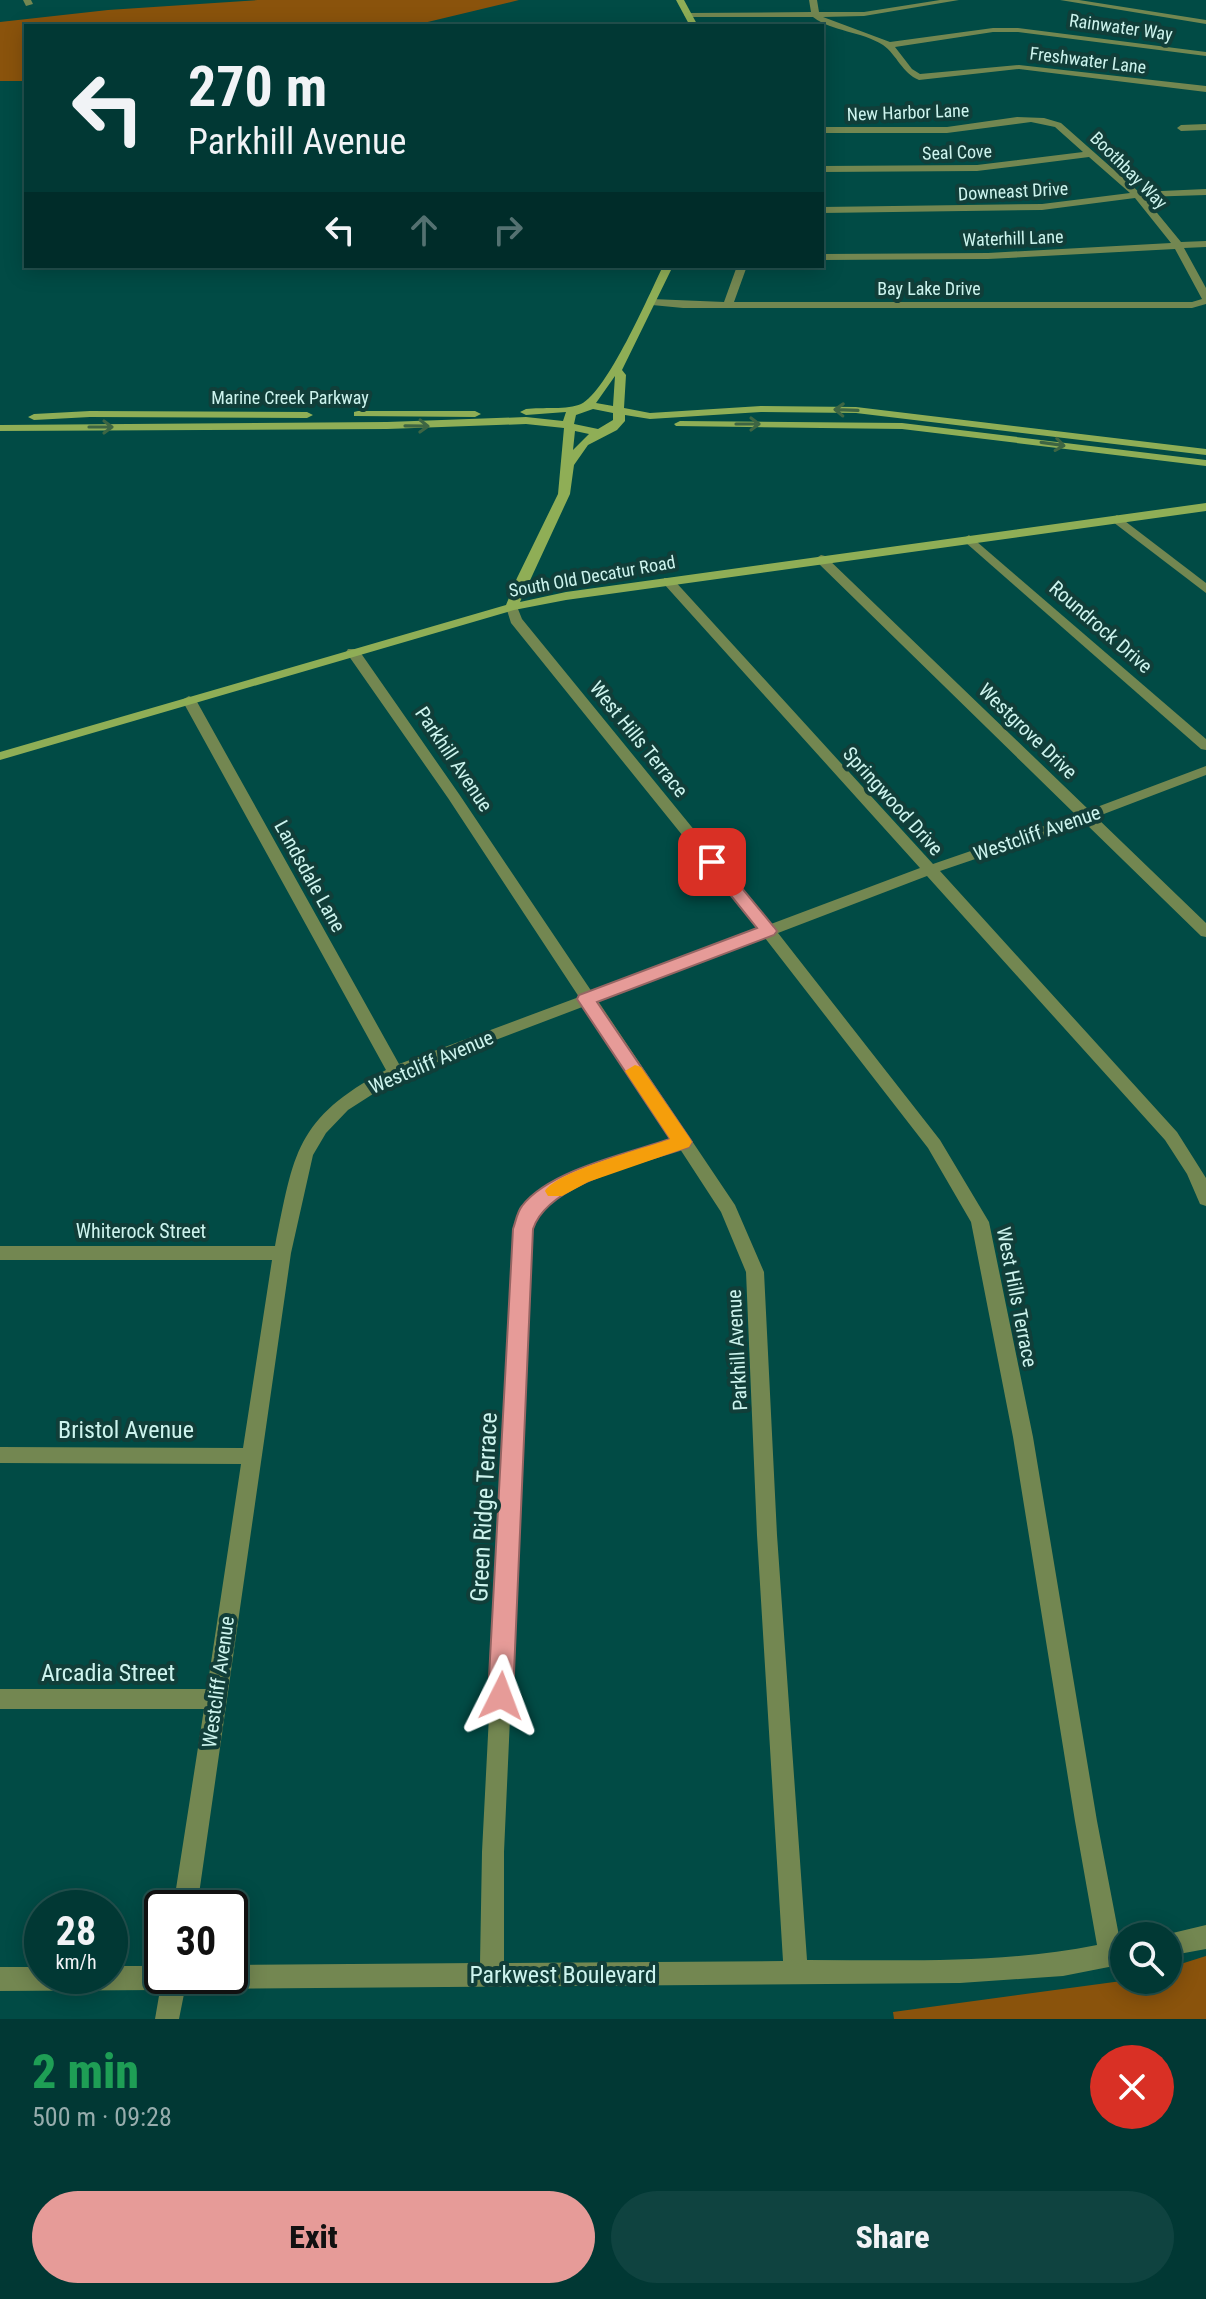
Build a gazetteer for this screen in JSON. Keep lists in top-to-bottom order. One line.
{"streets":{"main road":["Marine Creek Parkway","South Old Decatur Road"],"street":["Rainwater Way","Freshwater Lane","New Harbor Lane","Seal Cove","Boothbay Way","Downeast Drive","Waterhill Lane","Bay Lake Drive","Roundrock Drive","Westgrove Drive","West Hills Terrace","Parkhill Avenue","Springwood Drive","Westcliff Avenue","Landsdale Lane","Whiterock Street","Bristol Avenue","Green Ridge Terrace","Arcadia Street","Parkwest Boulevard"]},"crossings":[["Rainwater Way","Freshwater Lane"],["New Harbor Lane","Boothbay Way"],["Seal Cove","Boothbay Way"],["Boothbay Way","Downeast Drive"],["Boothbay Way","Waterhill Lane"],["Boothbay Way","Bay Lake Drive"],["South Old Decatur Road","Roundrock Drive"],["South Old Decatur Road","Westgrove Drive"],["South Old Decatur Road","West Hills Terrace"],["South Old Decatur Road","Parkhill Avenue"],["South Old Decatur Road","Springwood Drive"],["South Old Decatur Road","Landsdale Lane"],["Westgrove Drive","Westcliff Avenue"],["West Hills Terrace","Westcliff Avenue"],["Parkhill Avenue","Westcliff Avenue"],["Parkhill Avenue","Green Ridge Terrace"],["Parkhill Avenue","Parkwest Boulevard"],["Springwood Drive","Westcliff Avenue"],["Westcliff Avenue","Landsdale Lane"],["Westcliff Avenue","Whiterock Street"],["Westcliff Avenue","Bristol Avenue"],["Westcliff Avenue","Arcadia Street"],["Green Ridge Terrace","Parkwest Boulevard"]],"page":{"turn":["270 m","Parkhill Avenue"],"speed":"28 km/h","limit":"30","heading":["2 min","500 m · 09:28"],"buttons":["Exit","Share"]}}
